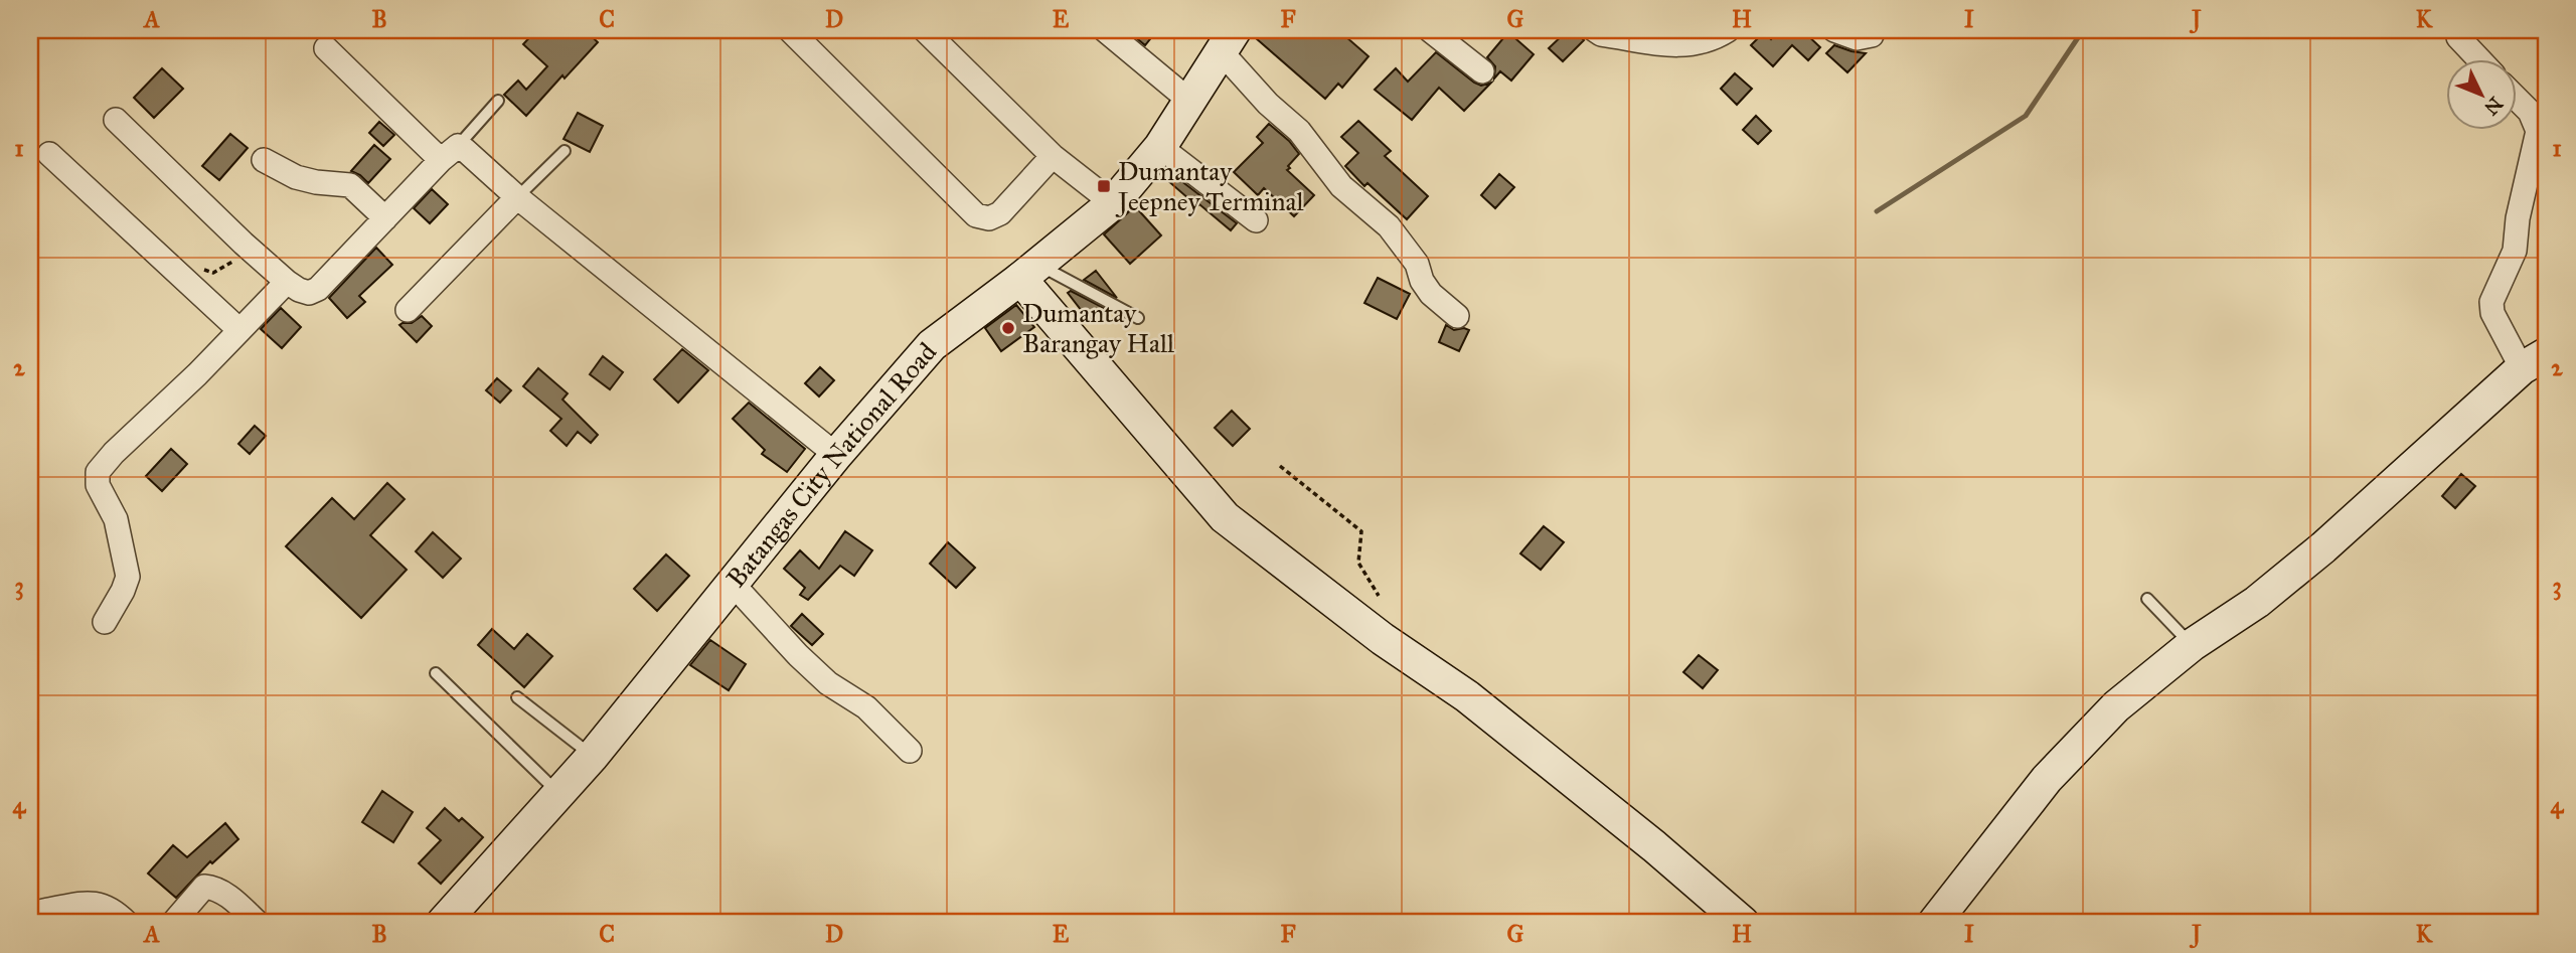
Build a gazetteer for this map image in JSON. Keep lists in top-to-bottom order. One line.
{"streets":{"street":["Batangas City National Road"]},"places":{"transit":["Dumantay Jeepney Terminal"],"other":["Dumantay Barangay Hall"]},"north":"bottom right","grid":{"columns":["A","B","C","D","E","F","G","H","I","J","K"],"rows":["1","2","3","4"]}}
